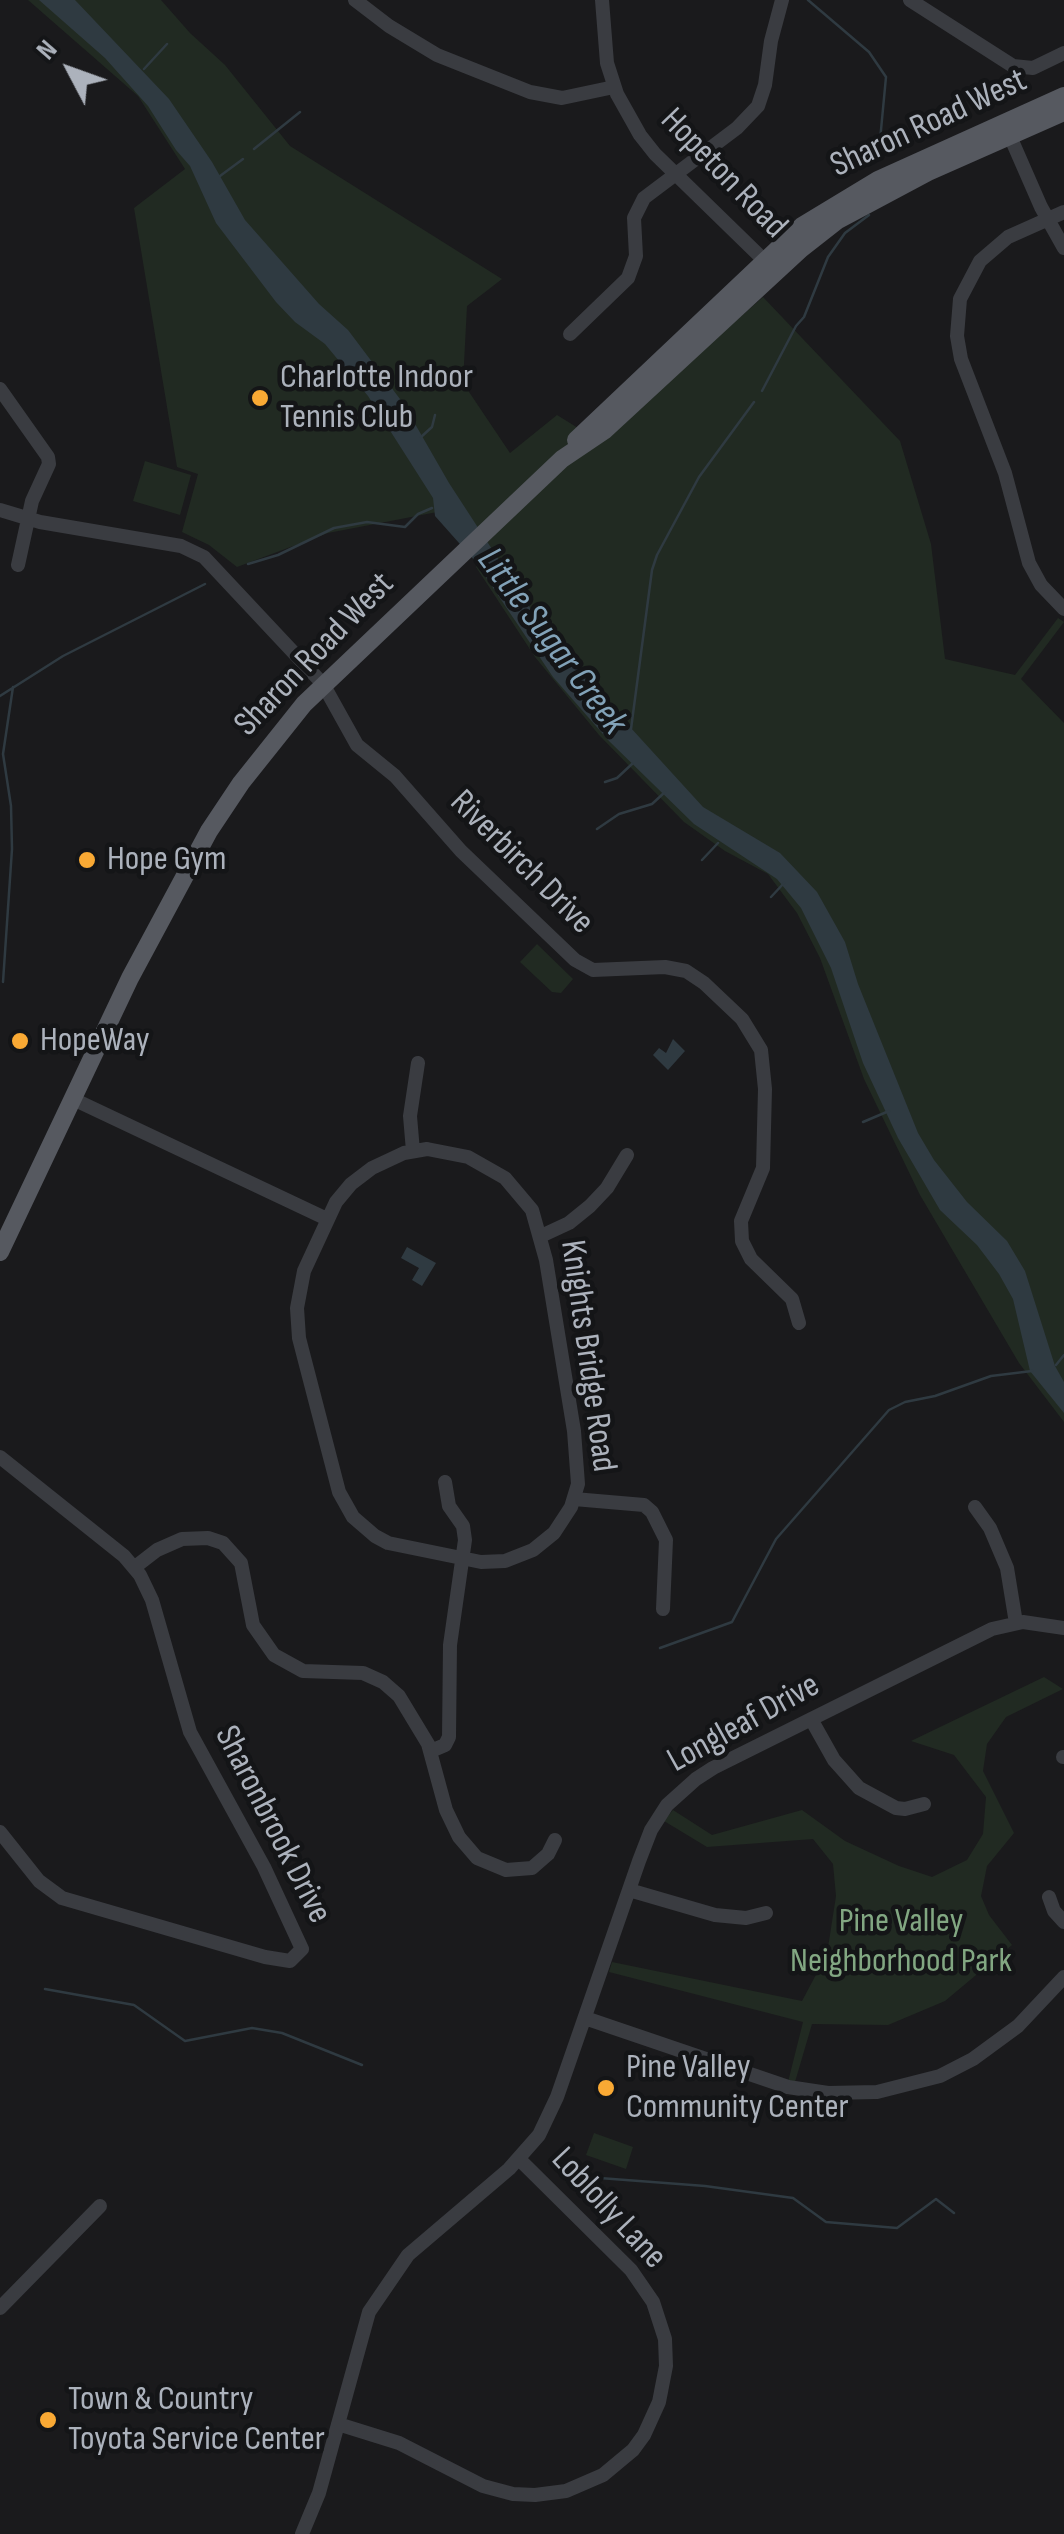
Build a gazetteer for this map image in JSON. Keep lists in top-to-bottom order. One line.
{"streets":{"main road":["Sharon Road West"],"street":["Hopeton Road","Riverbirch Drive","Knights Bridge Road","Longleaf Drive","Sharonbrook Drive","Loblolly Lane"]},"crossings":[["Sharon Road West","Hopeton Road"],["Sharon Road West","Riverbirch Drive"],["Longleaf Drive","Loblolly Lane"]],"water":["Little Sugar Creek"],"parks":["Pine Valley Neighborhood Park"],"places":["Charlotte Indoor Tennis Club","Hope Gym","HopeWay","Pine Valley Community Center","Town & Country Toyota Service Center"],"north":"top left"}
